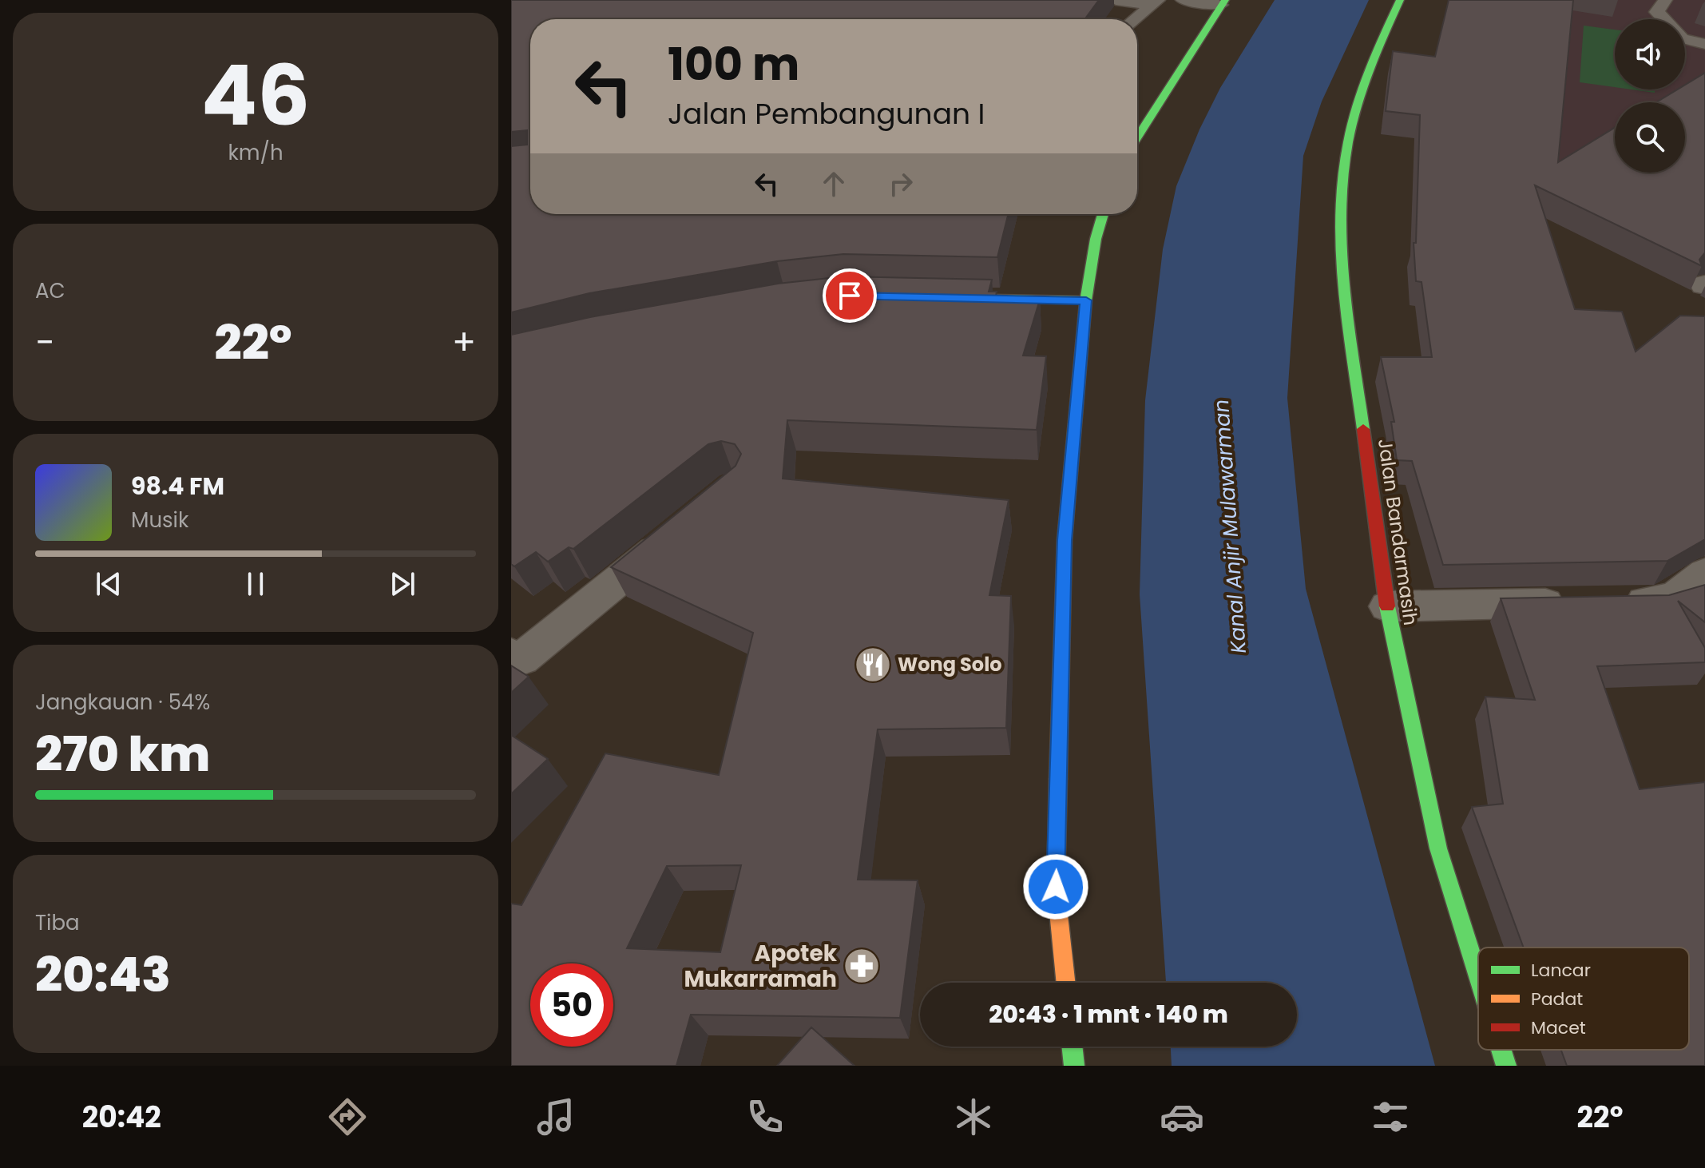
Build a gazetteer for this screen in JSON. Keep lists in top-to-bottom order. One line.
{"streets":{"street":["Jalan Bandarmasih"]},"water":["Kanal Anjir Mulawarman"],"places":{"restaurant":["Wong Solo"],"pharmacy":["Apotek Mukarramah"]},"legend":["Lancar","Padat","Macet"],"page":{"tile":[["46","km/h"],"AC",["Jangkauan · 54%","270 km"],["Tiba","20:43"]],"turn":["100 m","Jalan Pembangunan I"],"heat":["−","22°","+"],"song":["98.4 FM","Musik"],"limit":"50","trip":"20:43 · 1 mnt · 140 m","tabs":["20:42","22°"]}}
